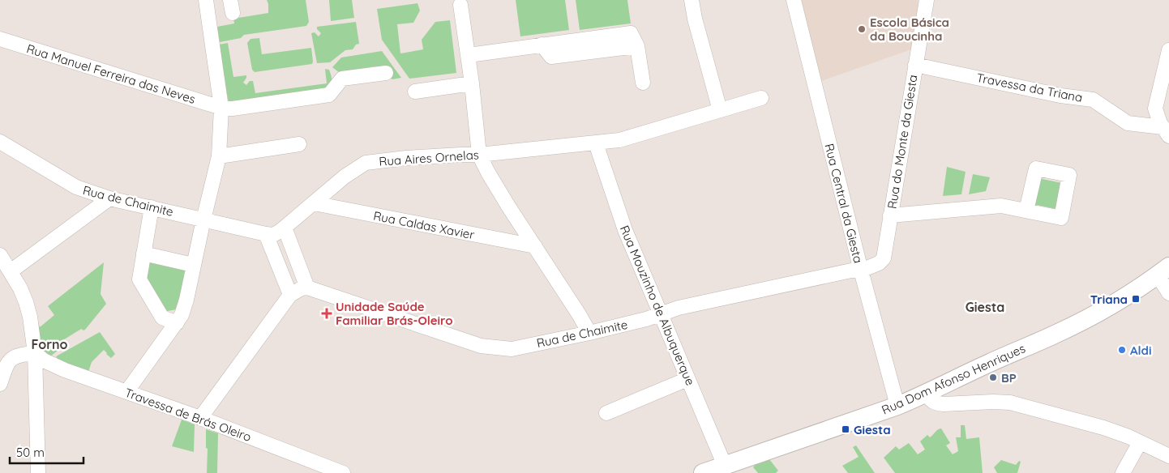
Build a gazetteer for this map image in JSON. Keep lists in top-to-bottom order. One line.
{"streets":{"main road":["Rua Dom Afonso Henriques"],"street":["Rua Manuel Ferreira das Neves","Travessa da Triana","Rua do Monte da Giesta","Rua Aires Ornelas","Rua de Chaimite","Rua Central da Giesta","Rua Caldas Xavier","Rua Mouzinho de Albuquerque","Travessa de Brás Oleiro"]},"crossings":[["Travessa da Triana","Rua do Monte da Giesta"],["Rua do Monte da Giesta","Rua de Chaimite"],["Rua do Monte da Giesta","Rua Central da Giesta"],["Rua Aires Ornelas","Rua Caldas Xavier"],["Rua Aires Ornelas","Rua Mouzinho de Albuquerque"],["Rua de Chaimite","Rua Central da Giesta"],["Rua de Chaimite","Rua Mouzinho de Albuquerque"],["Rua Central da Giesta","Rua Dom Afonso Henriques"],["Rua Mouzinho de Albuquerque","Rua Dom Afonso Henriques"]],"districts":["Giesta","Forno"],"places":{"other":["Escola Básica da Boucinha","Aldi","BP"],"transit":["Triana","Giesta"],"health":["Unidade Saúde Familiar Brás-Oleiro"]},"scale_bar":"50 m"}
